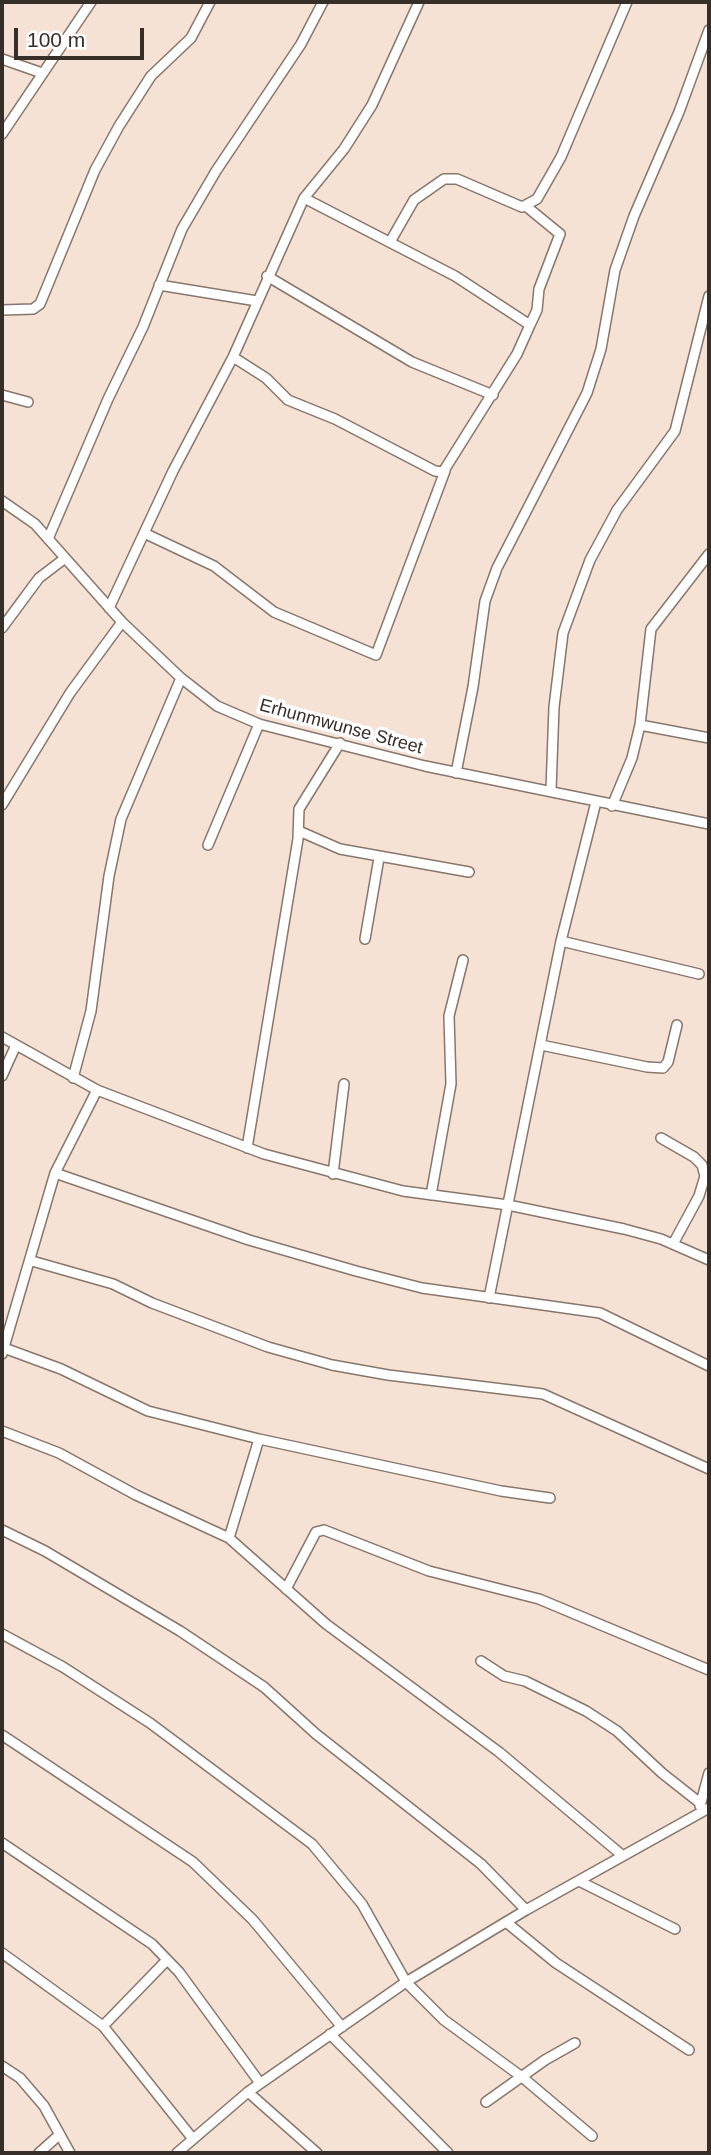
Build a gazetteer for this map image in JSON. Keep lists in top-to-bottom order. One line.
{"streets":{"street":["Erhunmwunse Street"]},"scale_bar":"100 m"}
